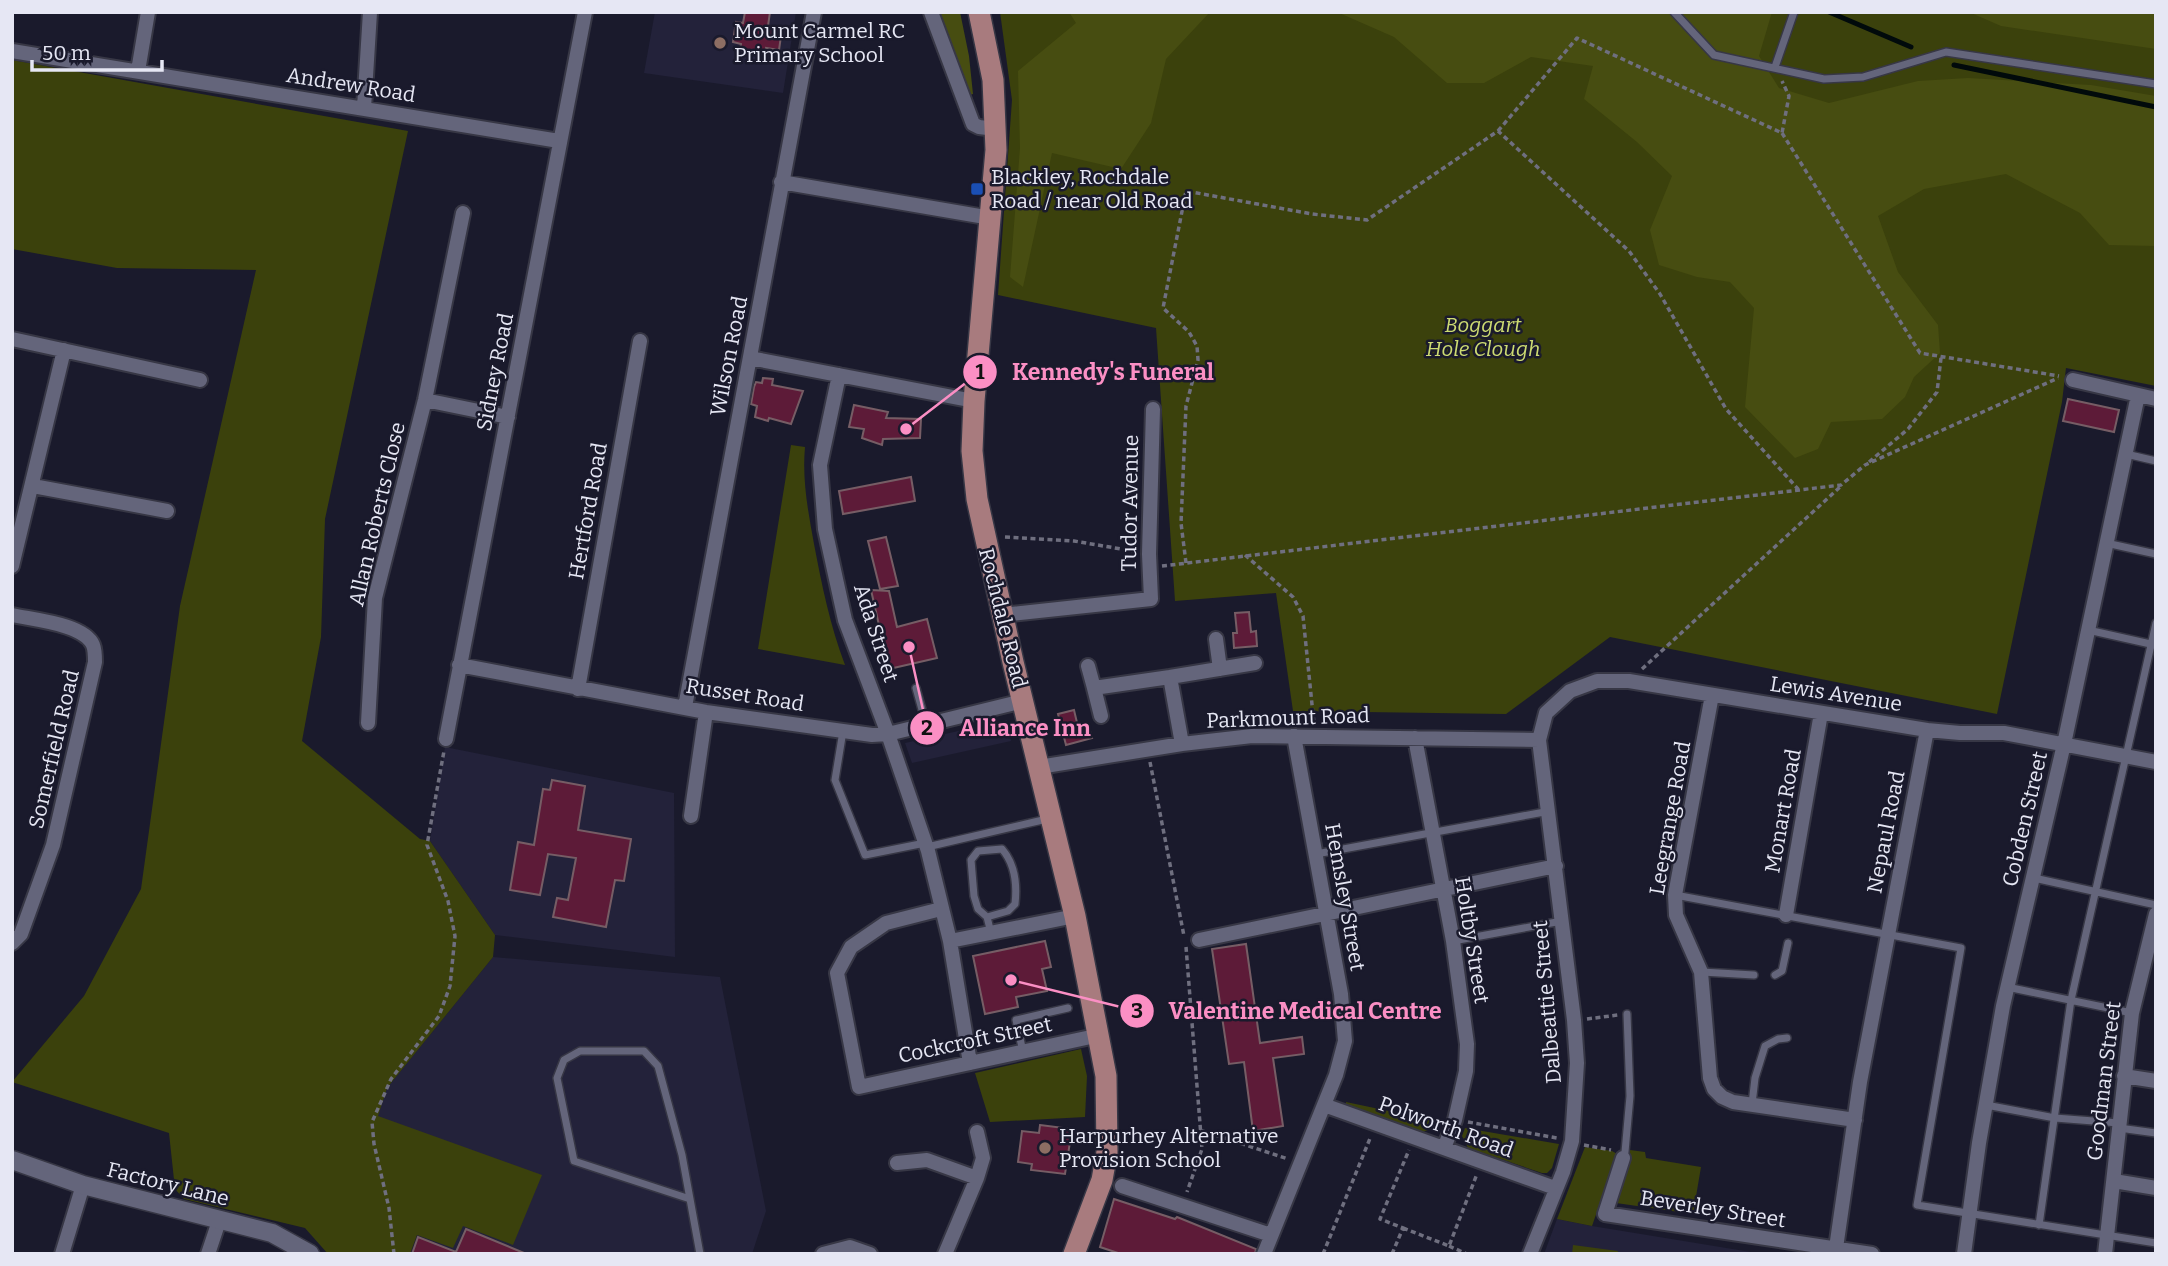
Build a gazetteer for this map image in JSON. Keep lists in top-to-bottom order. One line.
{"streets":{"main road":["Rochdale Road"],"street":["Andrew Road","Wilson Road","Sidney Road","Tudor Avenue","Hertford Road","Allan Roberts Close","Ada Street","Lewis Avenue","Russet Road","Parkmount Road","Somerfield Road","Monart Road","Leegrange Road","Cobden Street","Nepaul Road","Hemsley Street","Holtby Street","Dalbeattie Street","Cockcroft Street","Goodman Street","Polworth Road","Factory Lane","Beverley Street"]},"crossings":[["Andrew Road","Sidney Road"],["Wilson Road","Russet Road"],["Sidney Road","Allan Roberts Close"],["Sidney Road","Russet Road"],["Tudor Avenue","Rochdale Road"],["Hertford Road","Russet Road"],["Rochdale Road","Russet Road"],["Rochdale Road","Parkmount Road"],["Rochdale Road","Cockcroft Street"],["Ada Street","Russet Road"],["Ada Street","Cockcroft Street"],["Lewis Avenue","Parkmount Road"],["Lewis Avenue","Monart Road"],["Lewis Avenue","Leegrange Road"],["Lewis Avenue","Cobden Street"],["Lewis Avenue","Nepaul Road"],["Lewis Avenue","Dalbeattie Street"],["Parkmount Road","Hemsley Street"],["Parkmount Road","Holtby Street"],["Parkmount Road","Dalbeattie Street"],["Leegrange Road","Nepaul Road"],["Nepaul Road","Beverley Street"],["Hemsley Street","Polworth Road"],["Holtby Street","Polworth Road"],["Dalbeattie Street","Polworth Road"]],"parks":["Boggart Hole Clough"],"places":{"other":["Mount Carmel RC Primary School","Kennedy's Funeral","Alliance Inn","Valentine Medical Centre","Harpurhey Alternative Provision School"],"transit":["Blackley, Rochdale Road / near Old Road"]},"scale_bar":"50 m"}
